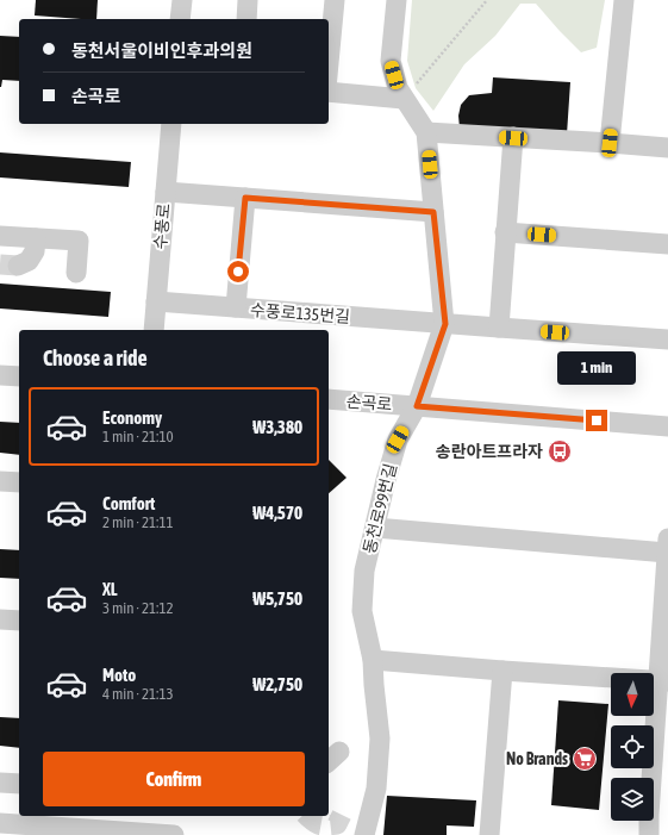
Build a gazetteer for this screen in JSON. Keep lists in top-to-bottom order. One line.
{"streets":{"street":["수풍로","수풍로135번길","손곡로","동천로99번길"]},"crossings":[["수풍로","수풍로135번길"],["수풍로135번길","동천로99번길"],["손곡로","동천로99번길"]],"places":{"bus stop":["송란아트프라자"],"supermarket":["No Brands"]},"north":"bottom","page":{"banner":["동천서울이비인후과의원","손곡로"],"heading":"Choose a ride","bubble":"1 min","list":[{"name":"Economy","note":"1 min · 21:10","value":"₩3,380"},{"name":"Comfort","note":"2 min · 21:11","value":"₩4,570"},{"name":"XL","note":"3 min · 21:12","value":"₩5,750"},{"name":"Moto","note":"4 min · 21:13","value":"₩2,750"}],"buttons":"Confirm"}}
